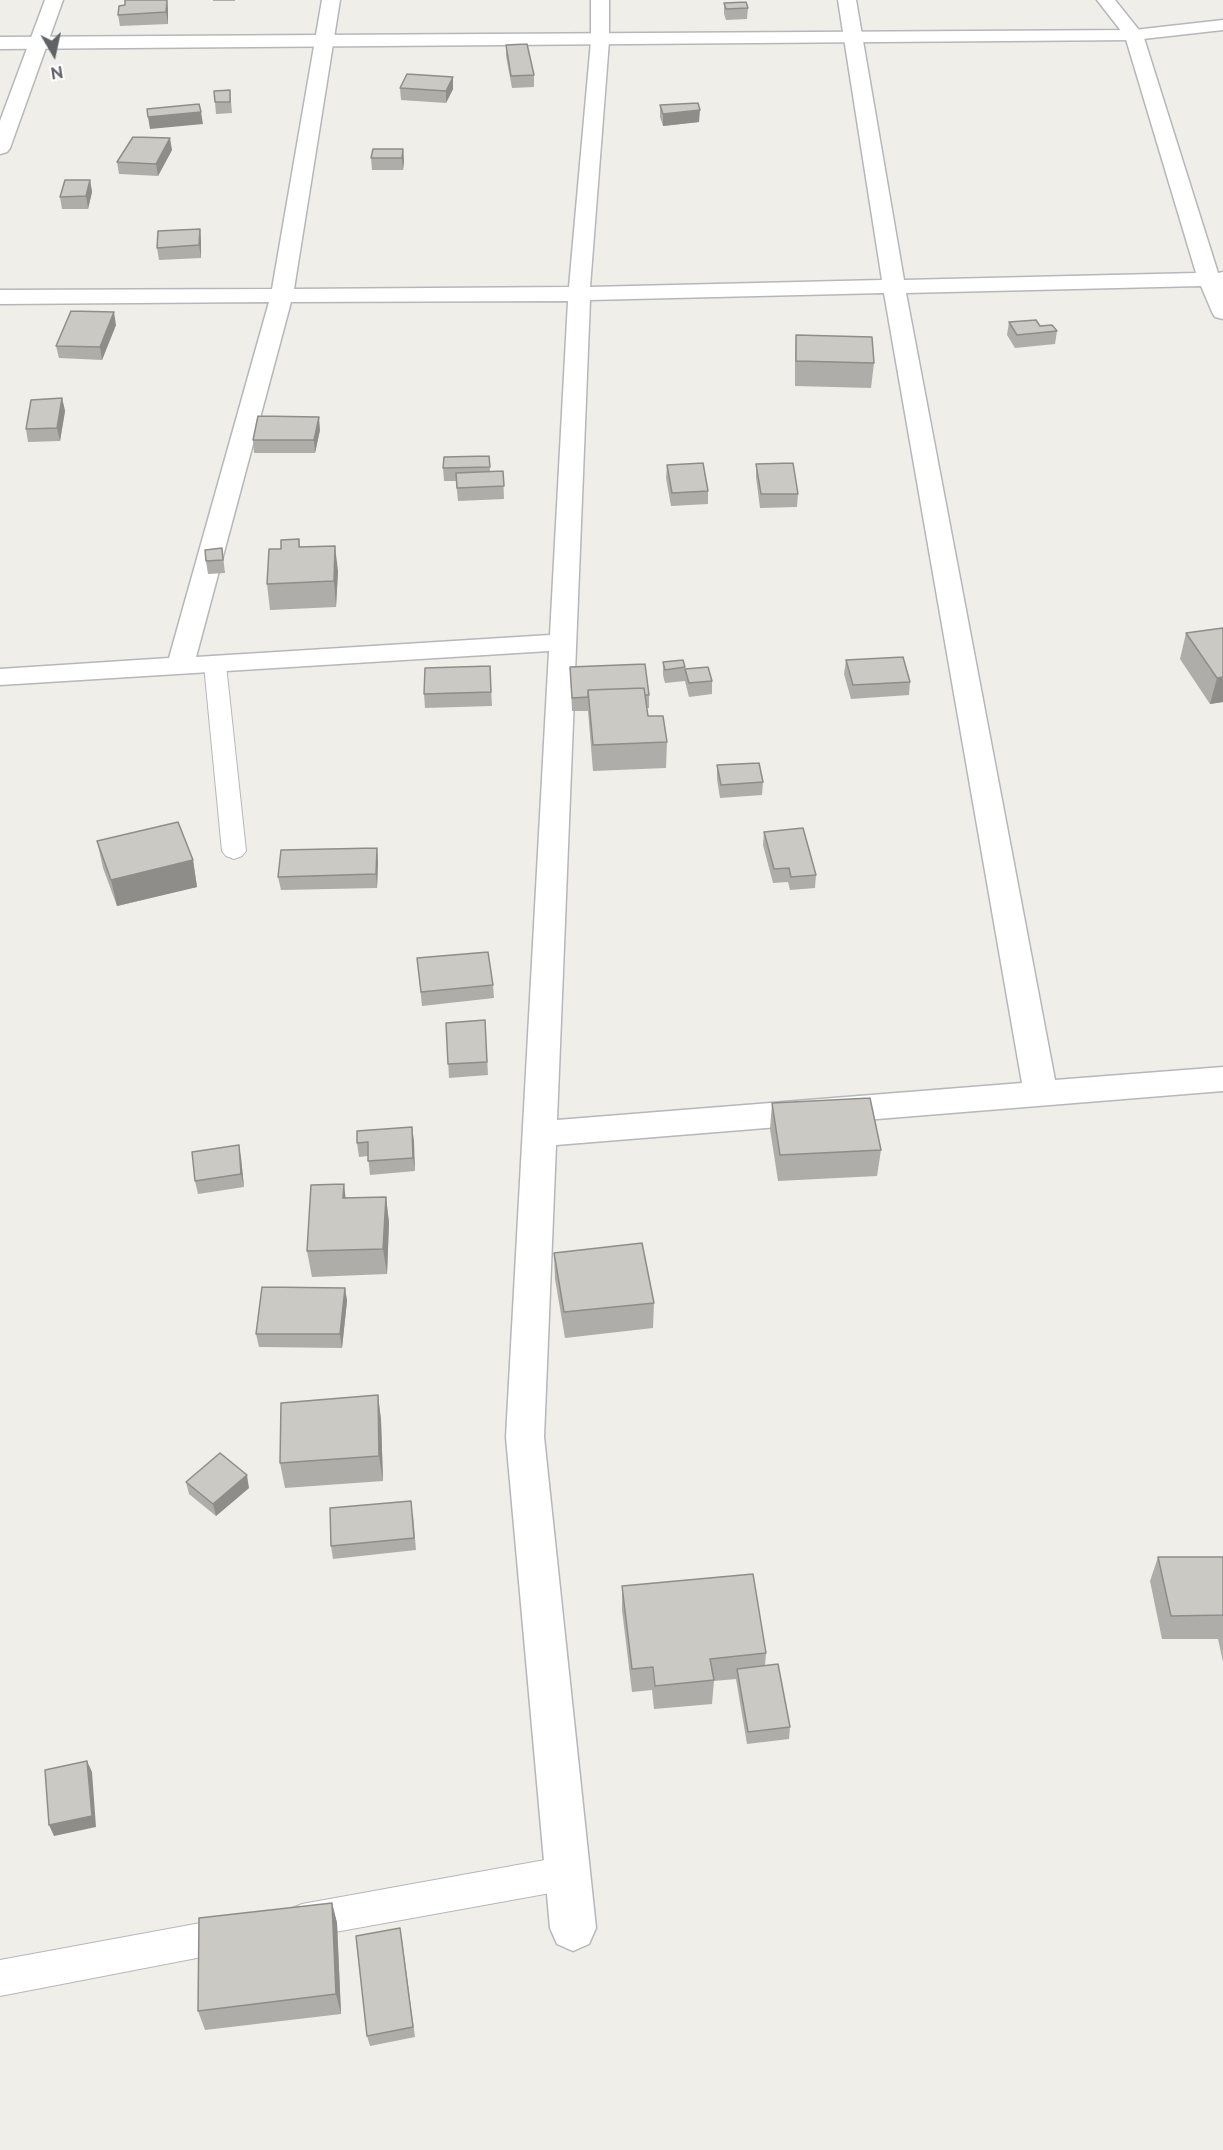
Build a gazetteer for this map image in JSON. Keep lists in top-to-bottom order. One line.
{"north":"bottom"}
